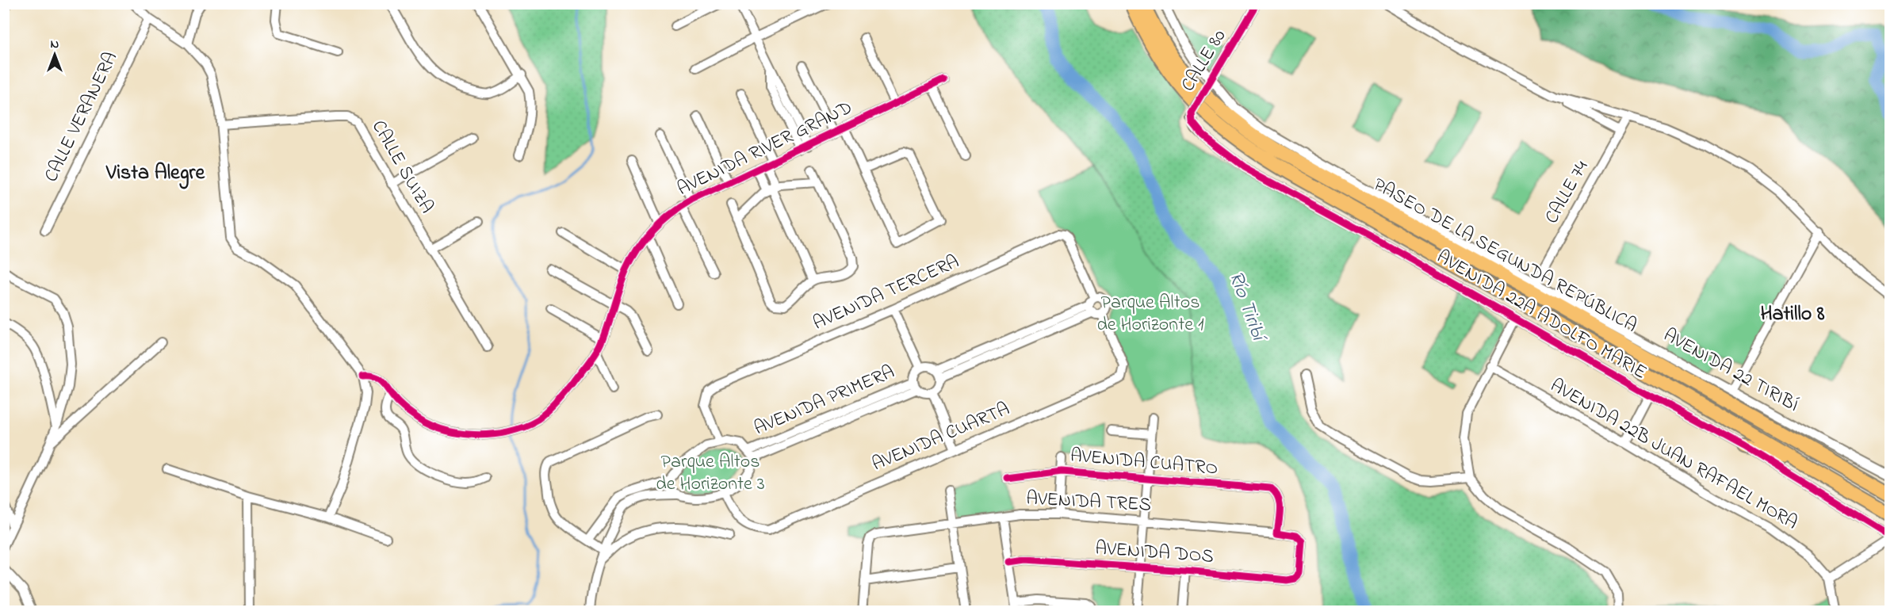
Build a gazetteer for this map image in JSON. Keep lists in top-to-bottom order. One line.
{"streets":{"highway":["PASEO DE LA SEGUNDA REPÚBLICA"],"street":["CALLE 80","CALLE VERANERA","AVENIDA RIVER GRAND","CALLE SUIZA","CALLE 74","AVENIDA TERCERA","AVENIDA 22A ADOLFO MARIE","AVENIDA 22 TIRIBÍ","AVENIDA PRIMERA","AVENIDA CUARTA","AVENIDA 22B JUAN RAFAEL MORA","AVENIDA CUATRO","AVENIDA TRES","AVENIDA DOS"]},"crossings":[["CALLE 80","AVENIDA 22A ADOLFO MARIE"],["CALLE 80","AVENIDA 22 TIRIBÍ"],["CALLE 74","AVENIDA 22 TIRIBÍ"],["AVENIDA TERCERA","AVENIDA PRIMERA"],["AVENIDA TERCERA","AVENIDA CUARTA"],["AVENIDA PRIMERA","AVENIDA CUARTA"],["AVENIDA CUATRO","AVENIDA TRES"],["AVENIDA TRES","AVENIDA DOS"]],"districts":["Vista Alegre","Hatillo 8"],"water":["Río Tiribí"],"parks":["Parque Altos de Horizonte 1","Parque Altos de Horizonte 3"],"north":"top"}
